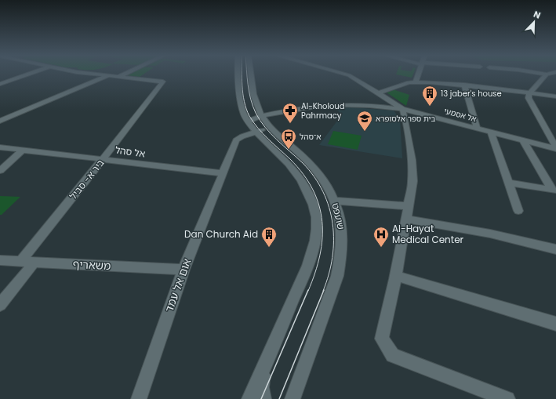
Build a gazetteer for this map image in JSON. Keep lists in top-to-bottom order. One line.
{"streets":{"street":["אל אסמעי","אל סהל","ביר א- סביל","שועפט","משאריף","אום אל עמד"]},"crossings":[["אל סהל","ביר א- סביל"],["אל סהל","אום אל עמד"],["ביר א- סביל","משאריף"],["משאריף","אום אל עמד"]],"places":{"building":["13 jaber's house","Dan Church Aid"],"pharmacy":["Al-Kholoud Pahrmacy"],"school or university":["בית ספר אלסופרא"],"bus stop":["א־סהל"],"hospital":["Al-Hayat Medical Center"]},"north":"top right"}
